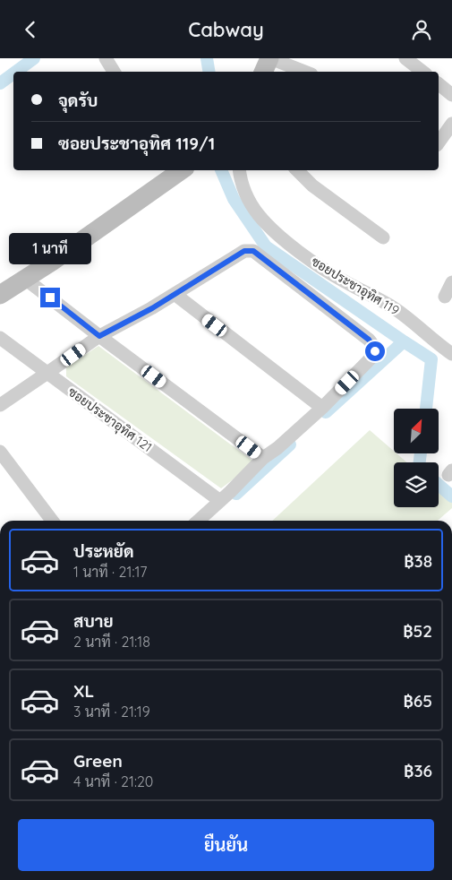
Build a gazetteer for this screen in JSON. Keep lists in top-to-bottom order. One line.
{"streets":{"street":["ซอยประชาอุทิศ 119","ซอยประชาอุทิศ 121"]},"north":"top right","page":{"header":"Cabway","banner":["จุดรับ","ซอยประชาอุทิศ 119/1"],"bubble":"1 นาที","list":[{"name":"ประหยัด","note":"1 นาที · 21:17","value":"฿38"},{"name":"สบาย","note":"2 นาที · 21:18","value":"฿52"},{"name":"XL","note":"3 นาที · 21:19","value":"฿65"},{"name":"Green","note":"4 นาที · 21:20","value":"฿36"}],"buttons":"ยืนยัน"}}
